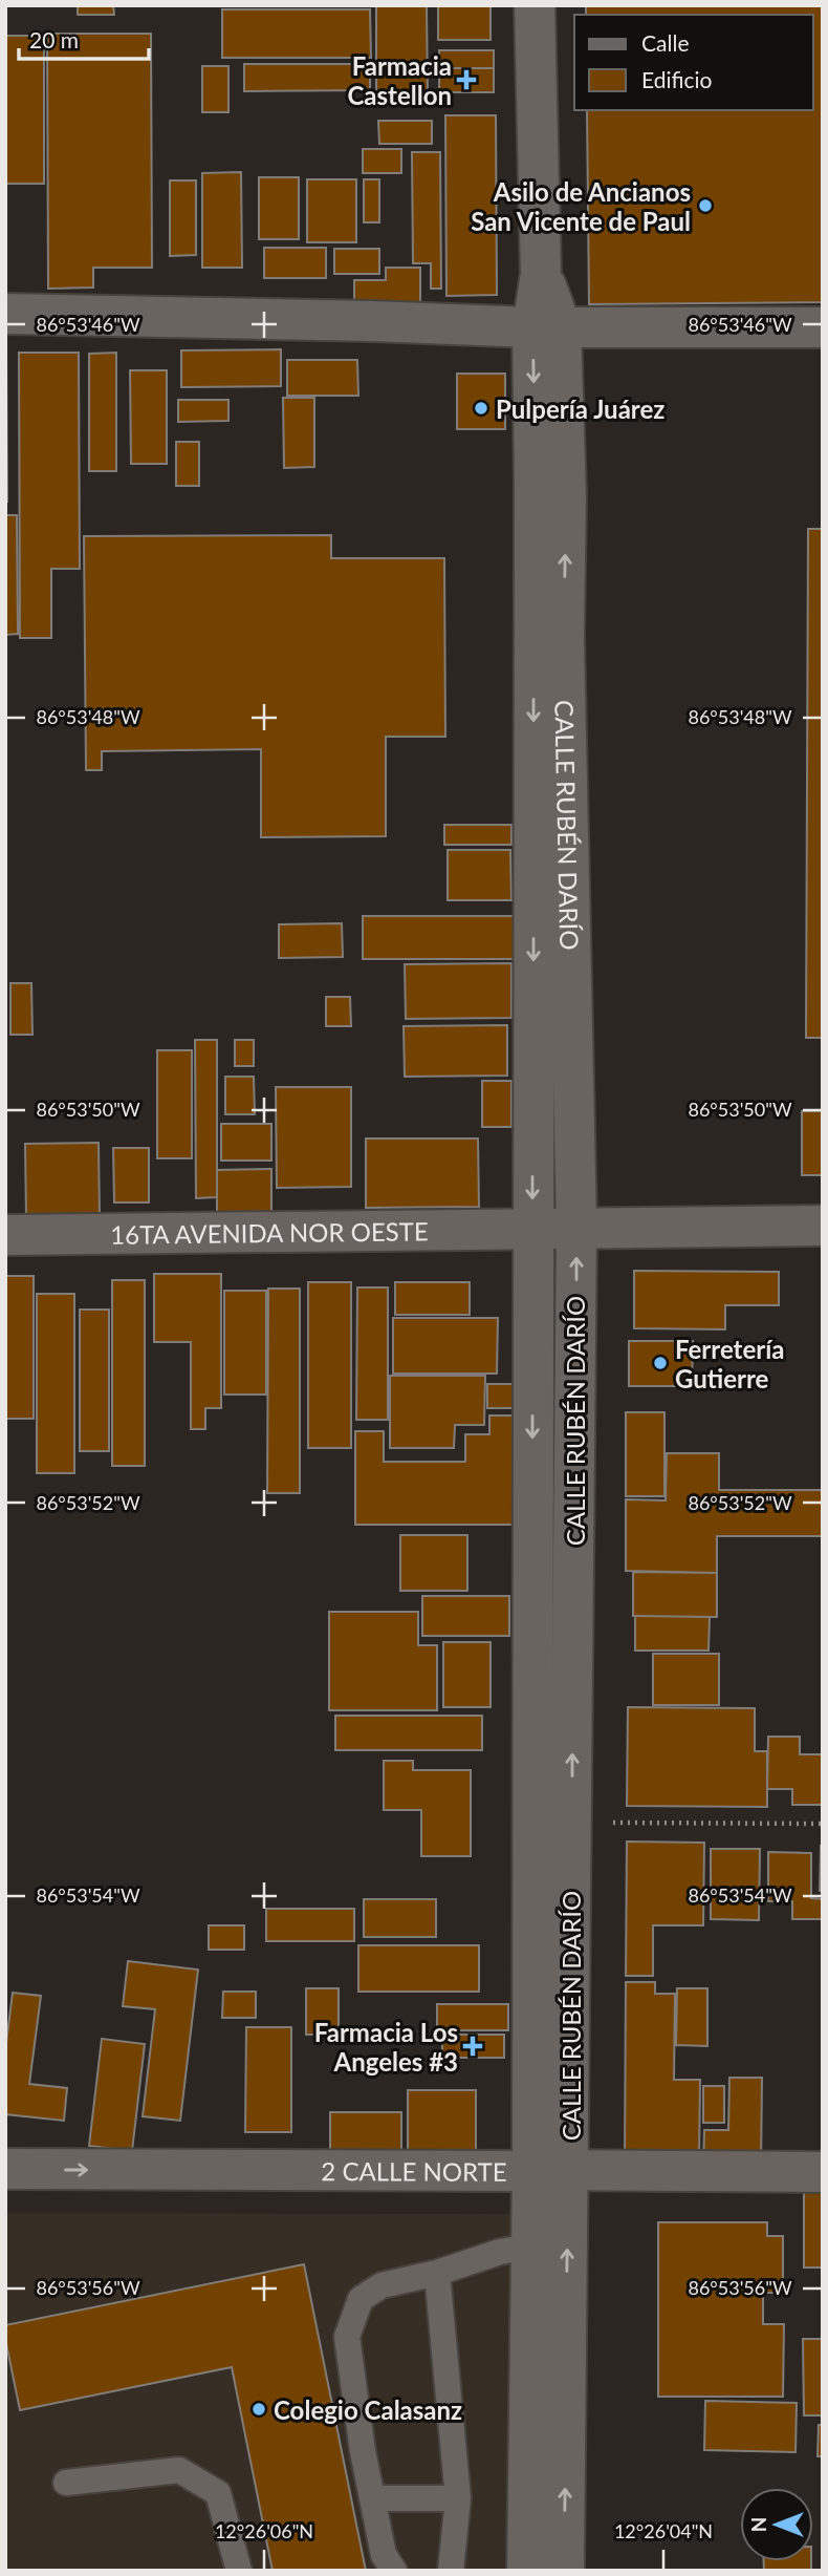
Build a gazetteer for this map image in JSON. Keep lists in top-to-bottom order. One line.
{"streets":{"street":["CALLE RUBÉN DARÍO","16TA AVENIDA NOR OESTE","2 CALLE NORTE"]},"crossings":[["CALLE RUBÉN DARÍO","16TA AVENIDA NOR OESTE"],["CALLE RUBÉN DARÍO","2 CALLE NORTE"]],"one_way":["2 CALLE NORTE"],"places":{"health":["Farmacia Castellon","Farmacia Los Angeles #3"],"other":["Asilo de Ancianos San Vicente de Paul","Pulpería Juárez","Ferretería Gutierre","Colegio Calasanz"]},"legend":["Calle","Edificio"],"scale_bar":"20 m","north":"left","coordinates":["86°53'46\"W","86°53'48\"W","86°53'50\"W","86°53'52\"W","86°53'54\"W","86°53'56\"W","12°26'06\"N","12°26'04\"N"]}
